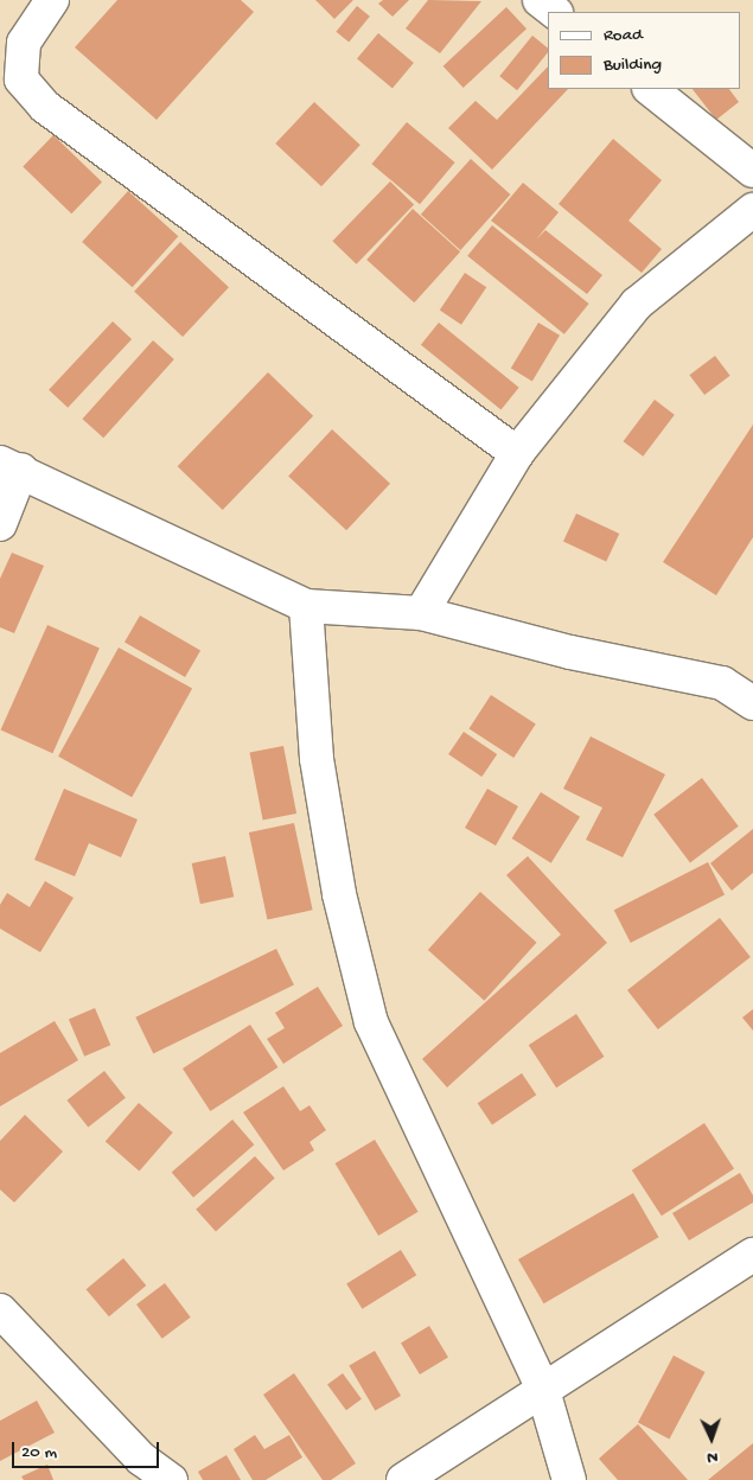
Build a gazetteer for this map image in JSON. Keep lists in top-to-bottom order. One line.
{"legend":["Road","Building"],"scale_bar":"20 m","north":"bottom"}
